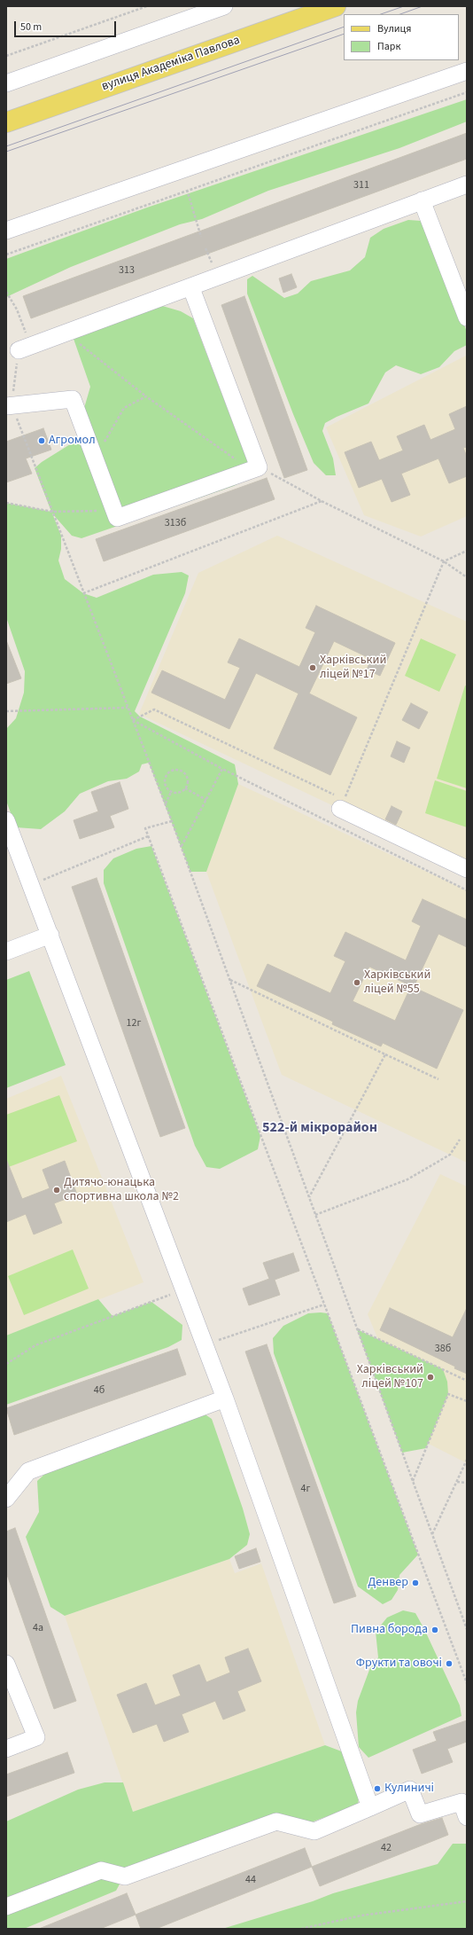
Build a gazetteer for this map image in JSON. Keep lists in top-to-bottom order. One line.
{"streets":{"main road":["вулиця Академіка Павлова"]},"districts":["522-й мікрорайон"],"places":["Агромол","Харківський ліцей №17","Харківський ліцей №55","Дитячо-юнацька спортивна школа №2","Харківський ліцей №107","Денвер","Пивна борода","Фрукти та овочі","Кулиничі"],"house_numbers":["311","313","313б","12г","38б","4б","4г","4а","42","44"],"legend":["Вулиця","Парк"],"scale_bar":"50 m"}
